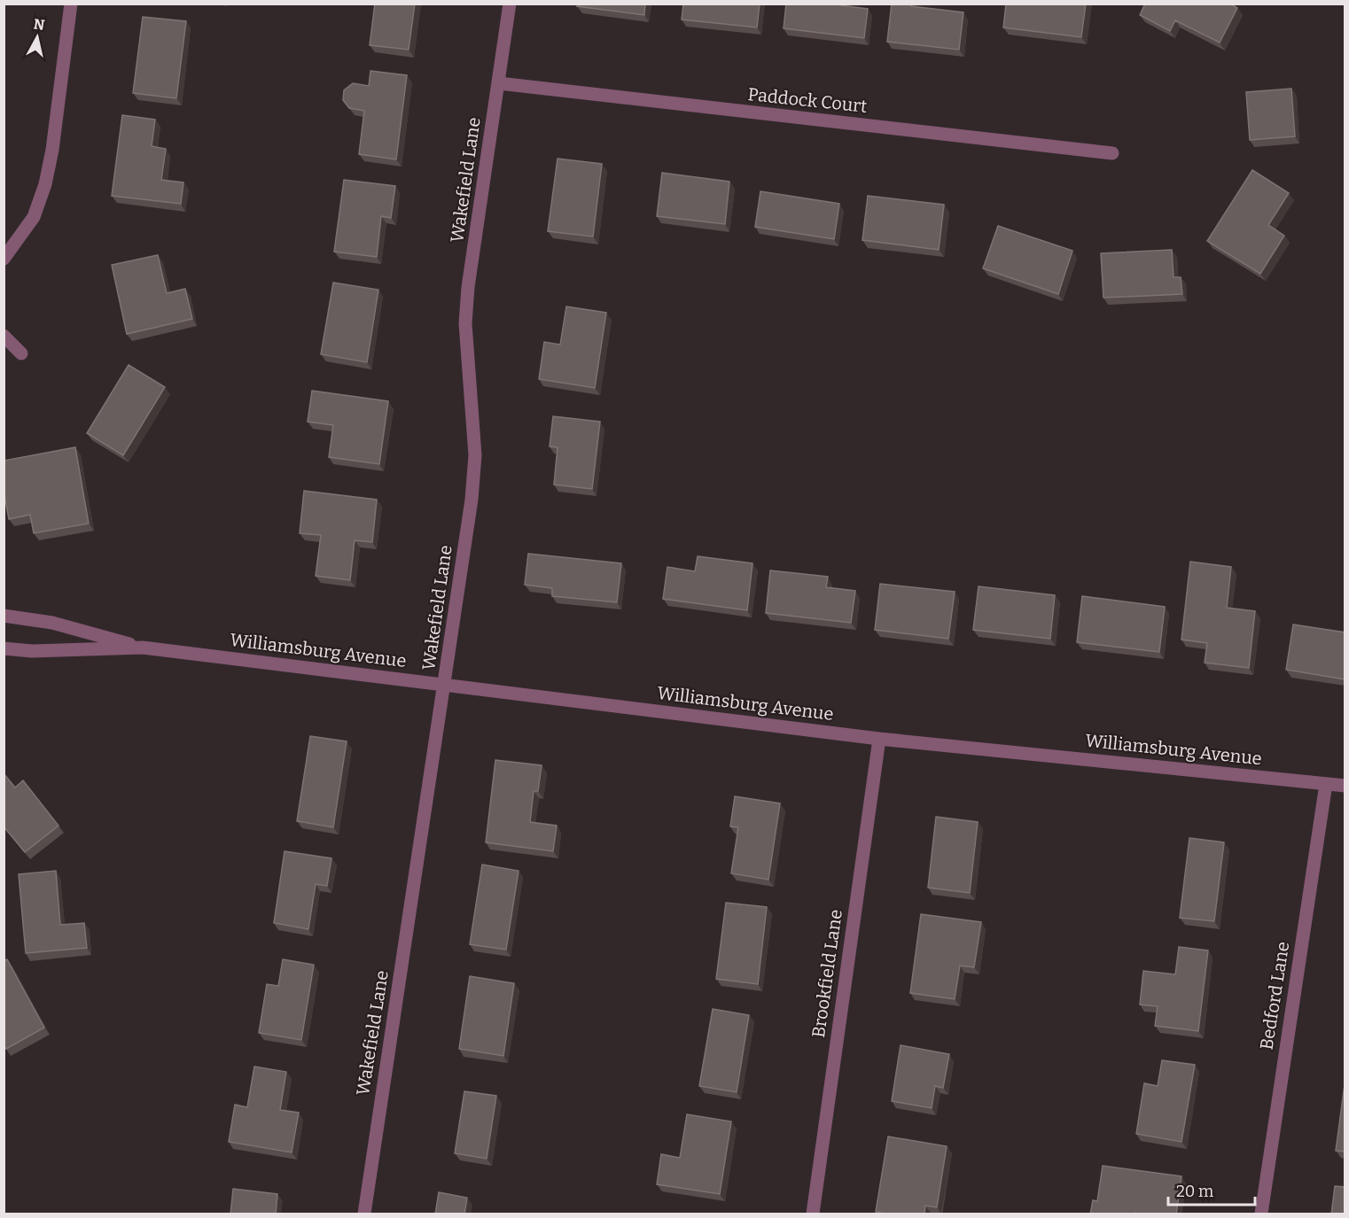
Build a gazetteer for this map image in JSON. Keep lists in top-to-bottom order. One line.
{"streets":{"street":["Paddock Court","Wakefield Lane","Williamsburg Avenue","Brookfield Lane","Bedford Lane"]},"crossings":[["Paddock Court","Wakefield Lane"],["Wakefield Lane","Williamsburg Avenue"],["Williamsburg Avenue","Brookfield Lane"],["Williamsburg Avenue","Bedford Lane"]],"scale_bar":"20 m","north":"top"}
